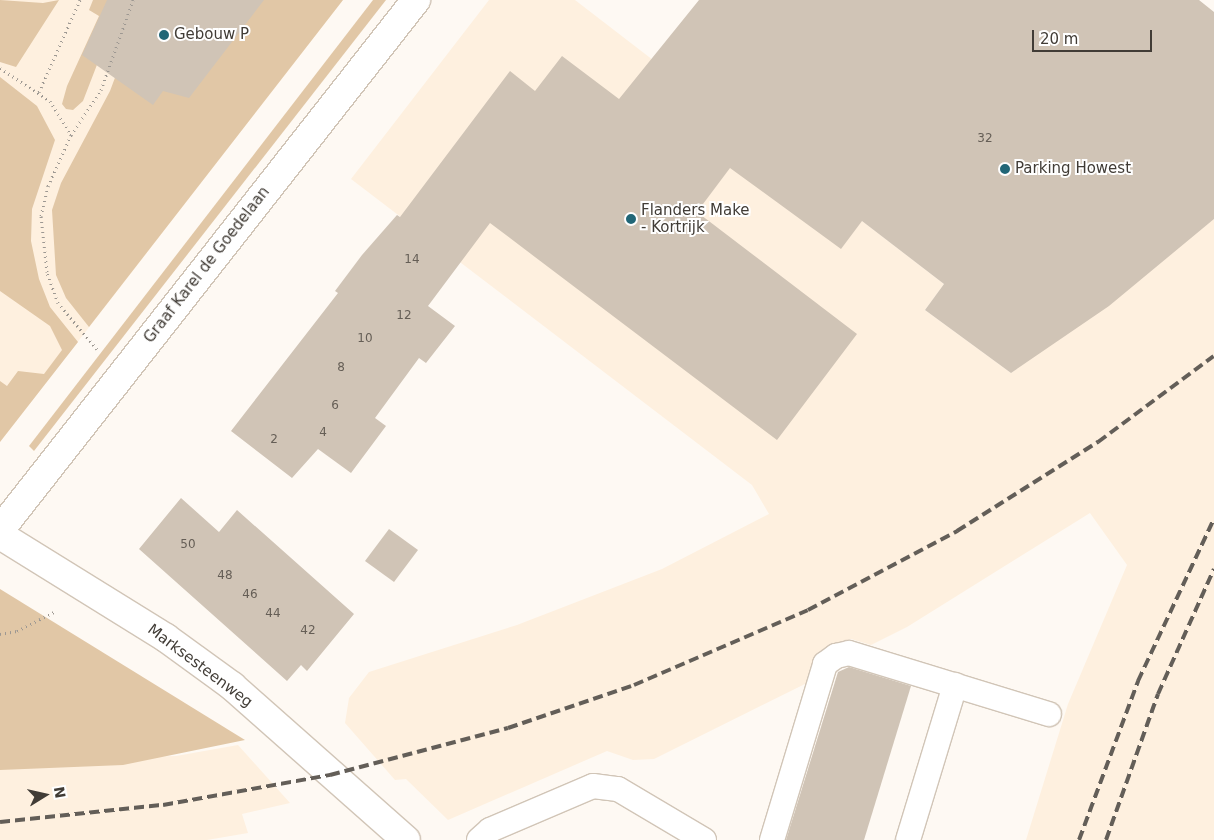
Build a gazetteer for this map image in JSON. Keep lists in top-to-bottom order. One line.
{"streets":{"street":["Graaf Karel de Goedelaan","Marksesteenweg"]},"places":["Gebouw P","Parking Howest","Flanders Make - Kortrijk"],"house_numbers":["32","14","12","10","8","6","4","2","50","48","46","44","42"],"scale_bar":"20 m","north":"right"}
